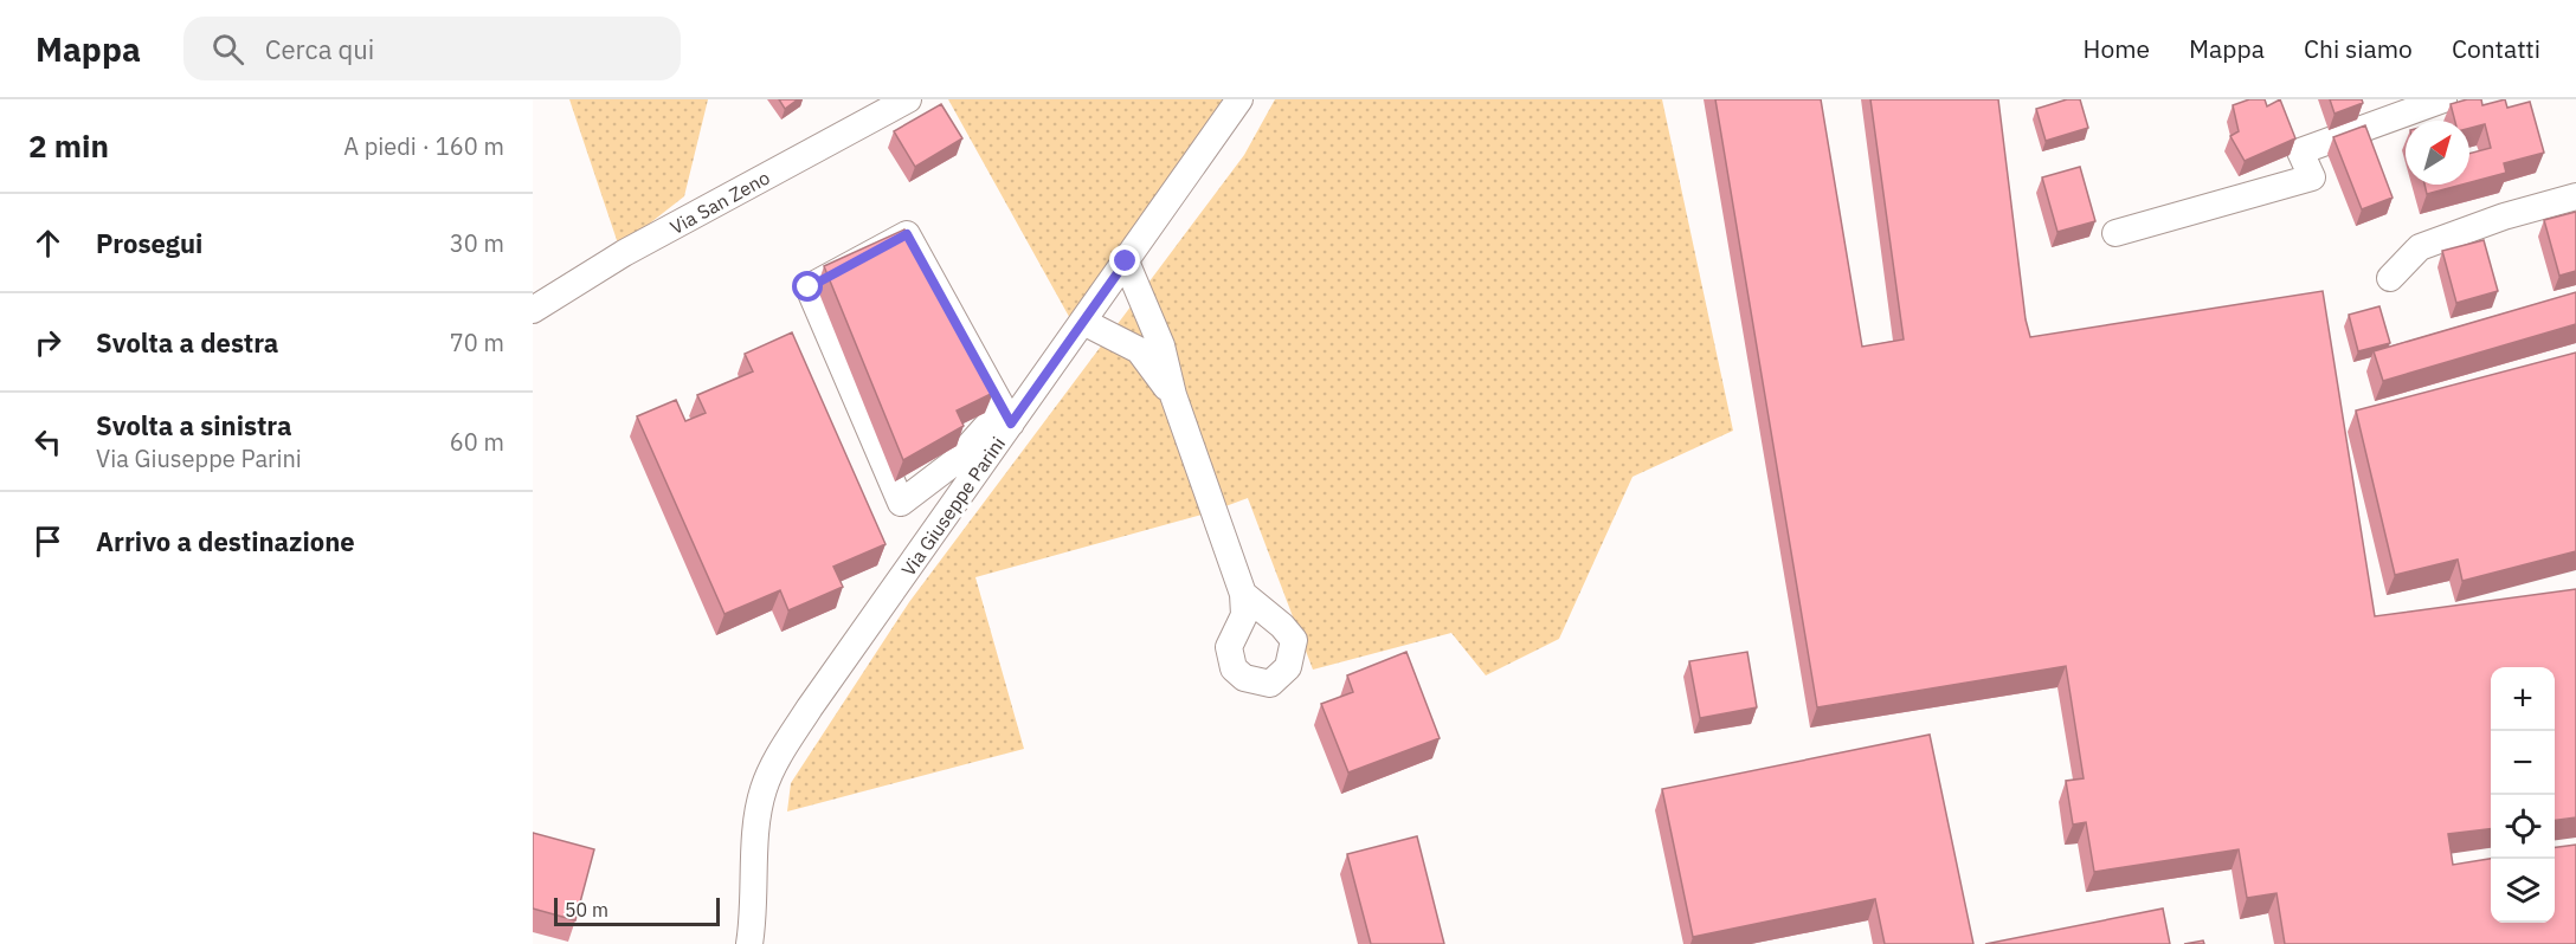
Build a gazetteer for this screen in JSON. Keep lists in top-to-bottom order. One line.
{"streets":{"street":["Via San Zeno","Via Giuseppe Parini"]},"scale_bar":"50 m","north":"top right","page":{"header":"Mappa","search":"Cerca qui","nav":["Home","Mappa","Chi siamo","Contatti"],"heading":["2 min","A piedi · 160 m"],"list":[["Prosegui","30 m"],["Svolta a destra","70 m"],["Svolta a sinistra","Via Giuseppe Parini","60 m"],"Arrivo a destinazione"],"map_buttons":["+","−"],"scale":"50 m"}}
